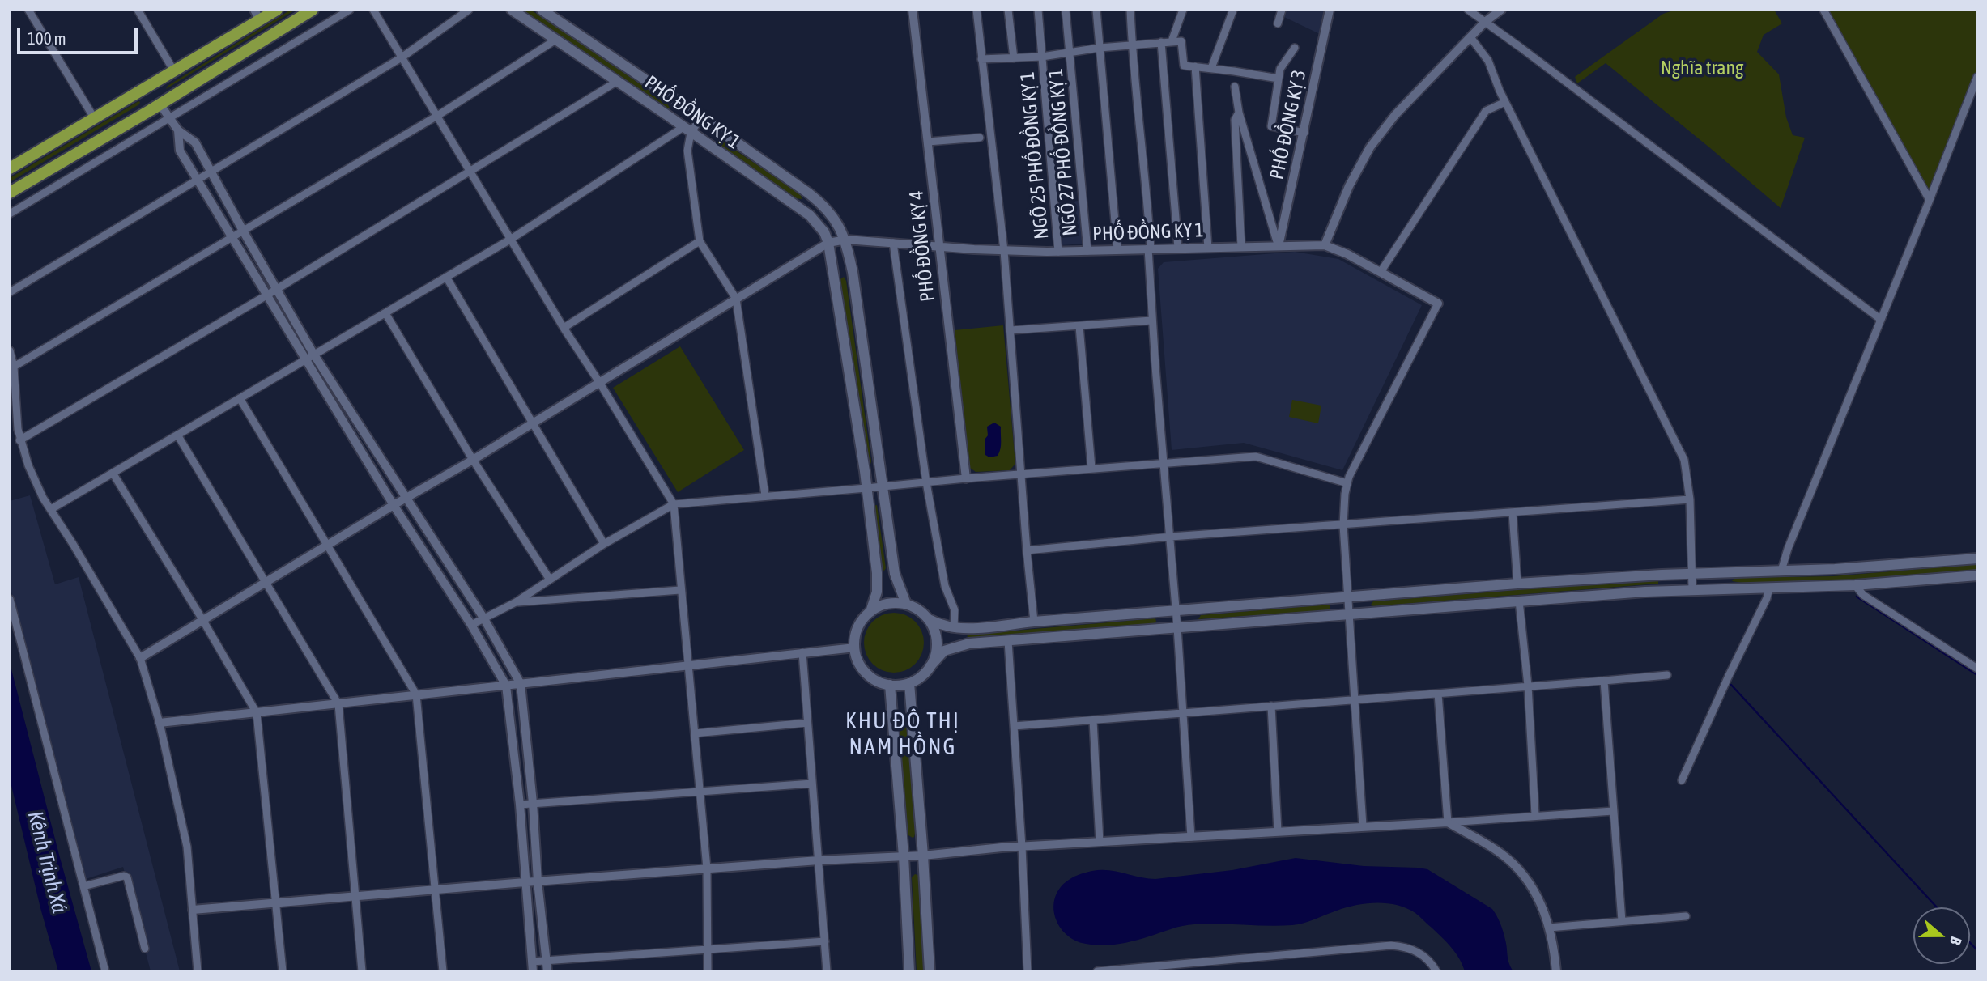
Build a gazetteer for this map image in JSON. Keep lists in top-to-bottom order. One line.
{"streets":{"main road":["PHỐ ĐỒNG KỴ 1"],"street":["PHỐ ĐỒNG KỴ 3","NGÕ 27 PHỐ ĐỒNG KỴ 1","NGÕ 25 PHỐ ĐỒNG KỴ 1","PHỐ ĐỒNG KỴ 4"]},"crossings":[["PHỐ ĐỒNG KỴ 1","PHỐ ĐỒNG KỴ 3"],["PHỐ ĐỒNG KỴ 1","NGÕ 27 PHỐ ĐỒNG KỴ 1"],["PHỐ ĐỒNG KỴ 1","NGÕ 25 PHỐ ĐỒNG KỴ 1"],["PHỐ ĐỒNG KỴ 1","PHỐ ĐỒNG KỴ 4"]],"districts":["KHU ĐÔ THỊ NAM HỒNG"],"water":["Kênh Trịnh Xá"],"parks":["Nghĩa trang"],"scale_bar":"100 m","north":"right"}
